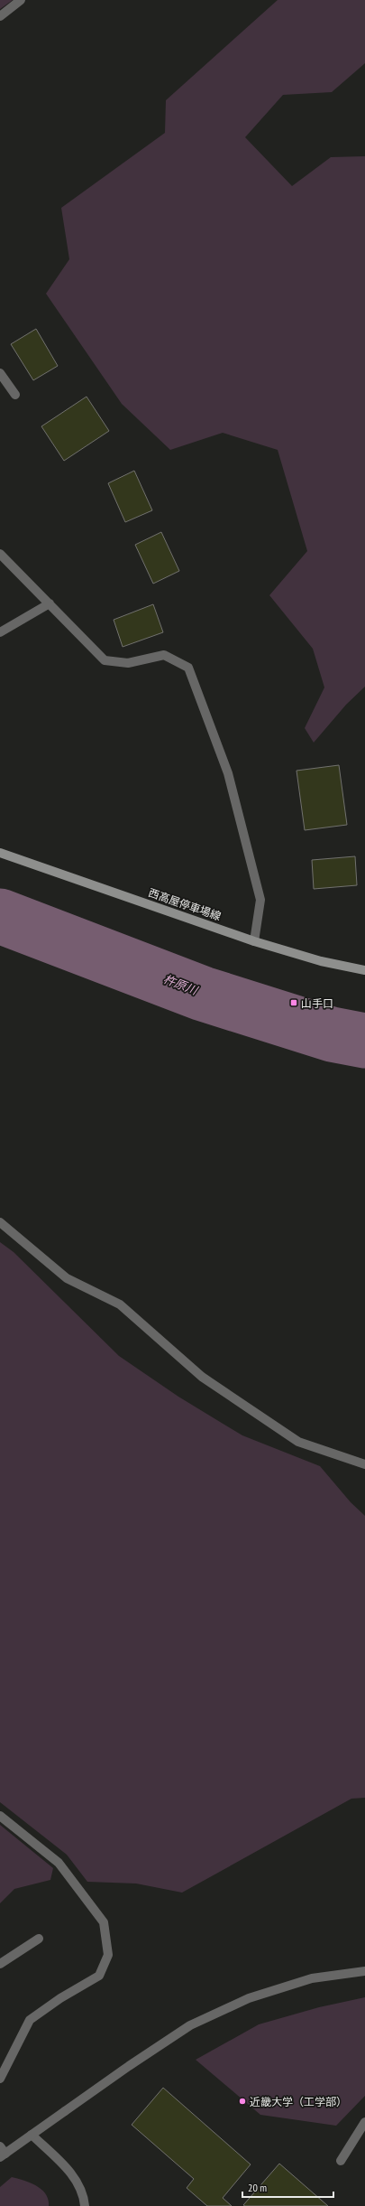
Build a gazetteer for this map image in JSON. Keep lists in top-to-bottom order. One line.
{"streets":{"main road":["西高屋停車場線"]},"water":["杵原川"],"places":{"transit":["山手口"],"other":["近畿大学（工学部）"]},"scale_bar":"20 m"}
